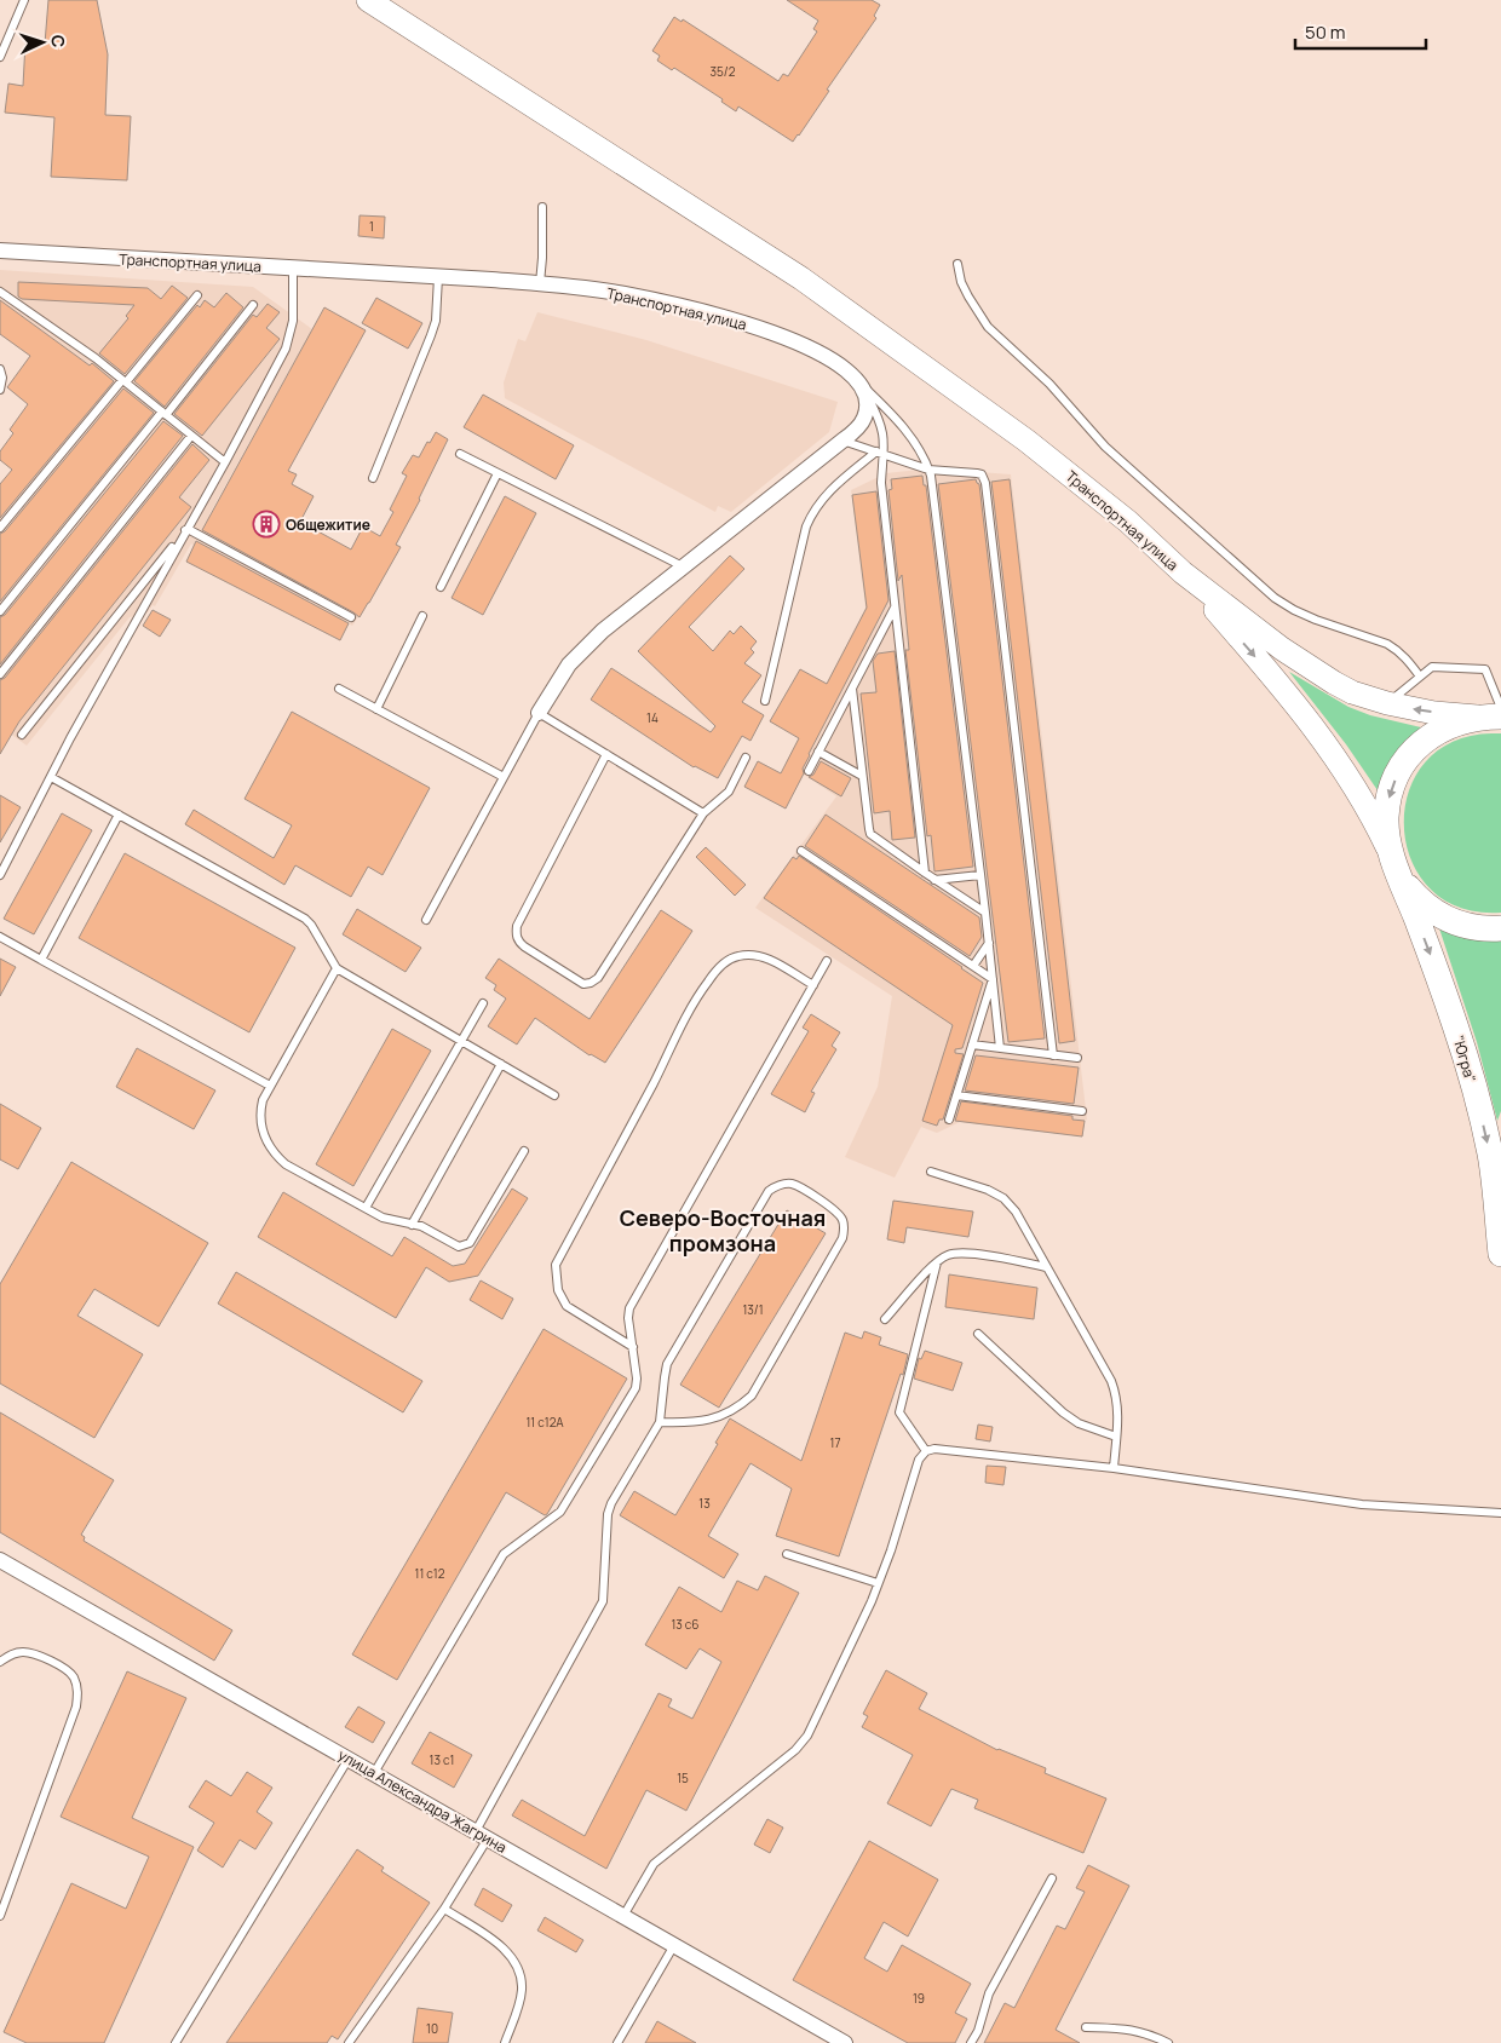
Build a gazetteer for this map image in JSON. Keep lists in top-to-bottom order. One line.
{"streets":{"highway":["\"Югра\""],"main road":["Транспортная улица"],"street":["улица Александра Жагрина"]},"one_way":["\"Югра\""],"districts":["Северо-Восточная промзона"],"places":{"building":["Общежитие"]},"house_numbers":["35/2","1","14","13/1","11 с12А","17","13","11 с12","13 с6","13 с1","15","19","10"],"scale_bar":"50 m","north":"right"}
